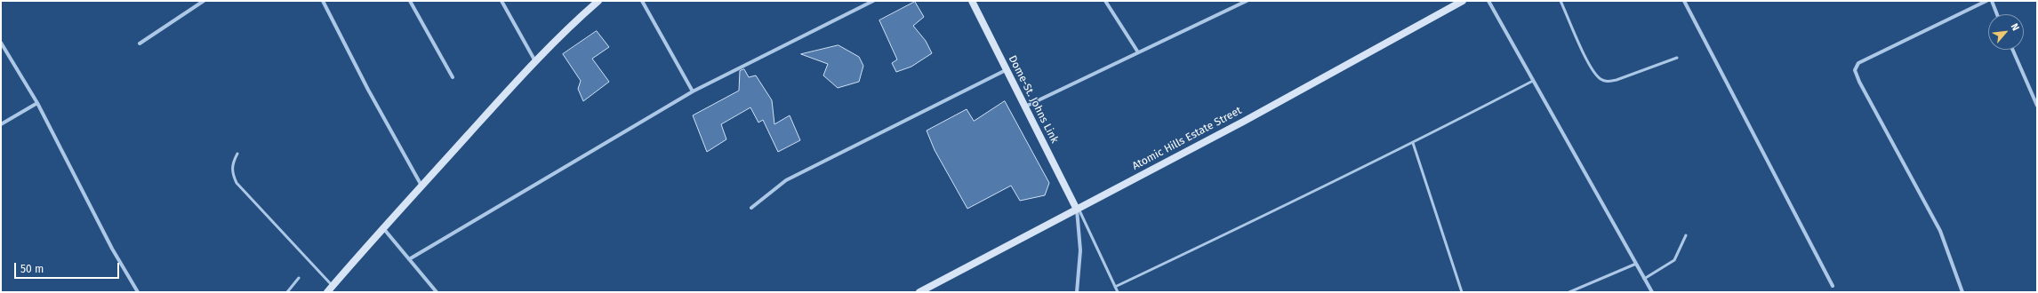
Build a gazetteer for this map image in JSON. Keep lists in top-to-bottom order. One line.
{"streets":{"main road":["Dome-St. Johns Link","Atomic Hills Estate Street"]},"crossings":[["Dome-St. Johns Link","Atomic Hills Estate Street"]],"scale_bar":"50 m","north":"top right"}
